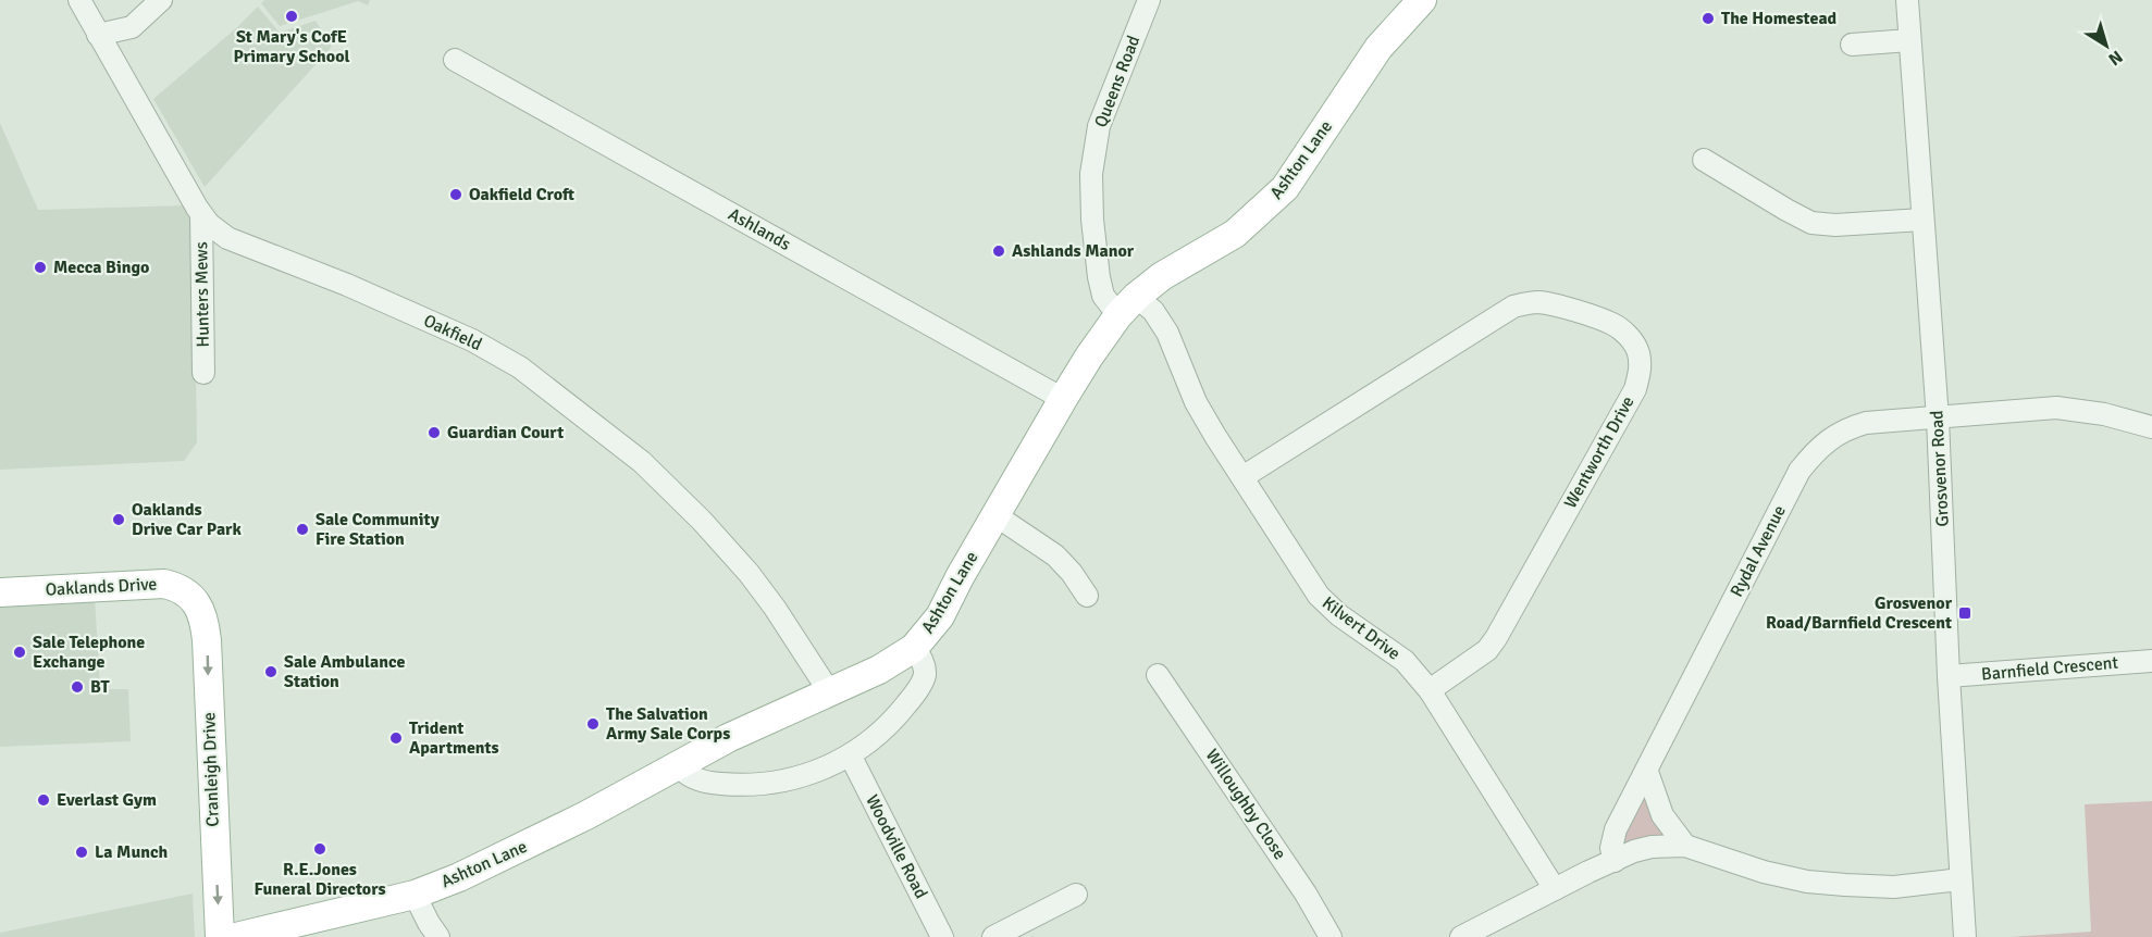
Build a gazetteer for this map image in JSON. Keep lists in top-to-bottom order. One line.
{"streets":{"main road":["Ashton Lane","Oaklands Drive","Cranleigh Drive"],"street":["Queens Road","Ashlands","Hunters Mews","Oakfield","Wentworth Drive","Grosvenor Road","Rydal Avenue","Kilvert Drive","Barnfield Crescent","Willoughby Close","Woodville Road"]},"crossings":[["Queens Road","Ashton Lane"],["Queens Road","Kilvert Drive"],["Ashton Lane","Ashlands"],["Ashton Lane","Oakfield"],["Ashton Lane","Kilvert Drive"],["Hunters Mews","Oakfield"],["Wentworth Drive","Kilvert Drive"],["Grosvenor Road","Rydal Avenue"],["Grosvenor Road","Barnfield Crescent"],["Oaklands Drive","Cranleigh Drive"]],"one_way":["Cranleigh Drive"],"places":{"other":["St Mary's CofE Primary School","The Homestead","Oakfield Croft","Ashlands Manor","Mecca Bingo","Guardian Court","Oaklands Drive Car Park","Sale Community Fire Station","Sale Telephone Exchange","Sale Ambulance Station","BT","The Salvation Army Sale Corps","Trident Apartments","Everlast Gym","R.E.Jones Funeral Directors","La Munch"],"transit":["Grosvenor Road/Barnfield Crescent"]},"north":"bottom right"}
